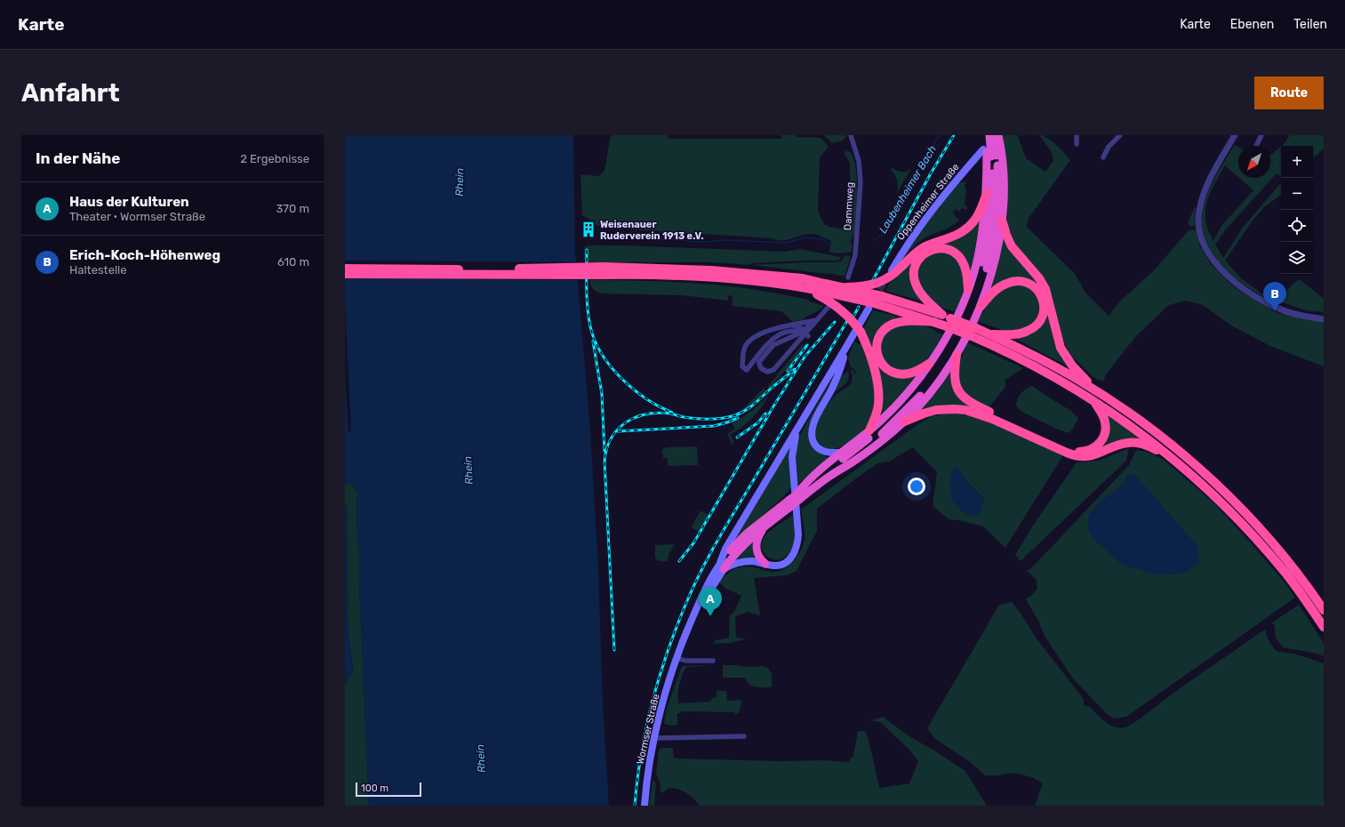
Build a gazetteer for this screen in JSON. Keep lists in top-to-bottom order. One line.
{"streets":{"main road":["Oppenheimer Straße","Wormser Straße"],"street":["Dammweg"]},"water":["Rhein","Laubenheimer Bach"],"places":{"building":["Weisenauer Ruderverein 1913 e.V."]},"scale_bar":"100 m","north":"bottom left","page":{"header":"Karte","nav":["Karte","Ebenen","Teilen"],"buttons":"Route","title":"Anfahrt","heading":["In der Nähe","2 Ergebnisse"],"map_buttons":["+","−"],"list":[{"mark":"A","name":"Haus der Kulturen","note":"Theater · Wormser Straße","value":"370 m"},{"mark":"B","name":"Erich-Koch-Höhenweg","note":"Haltestelle","value":"610 m"}],"pins":["B","A"],"scale":"100 m"}}
